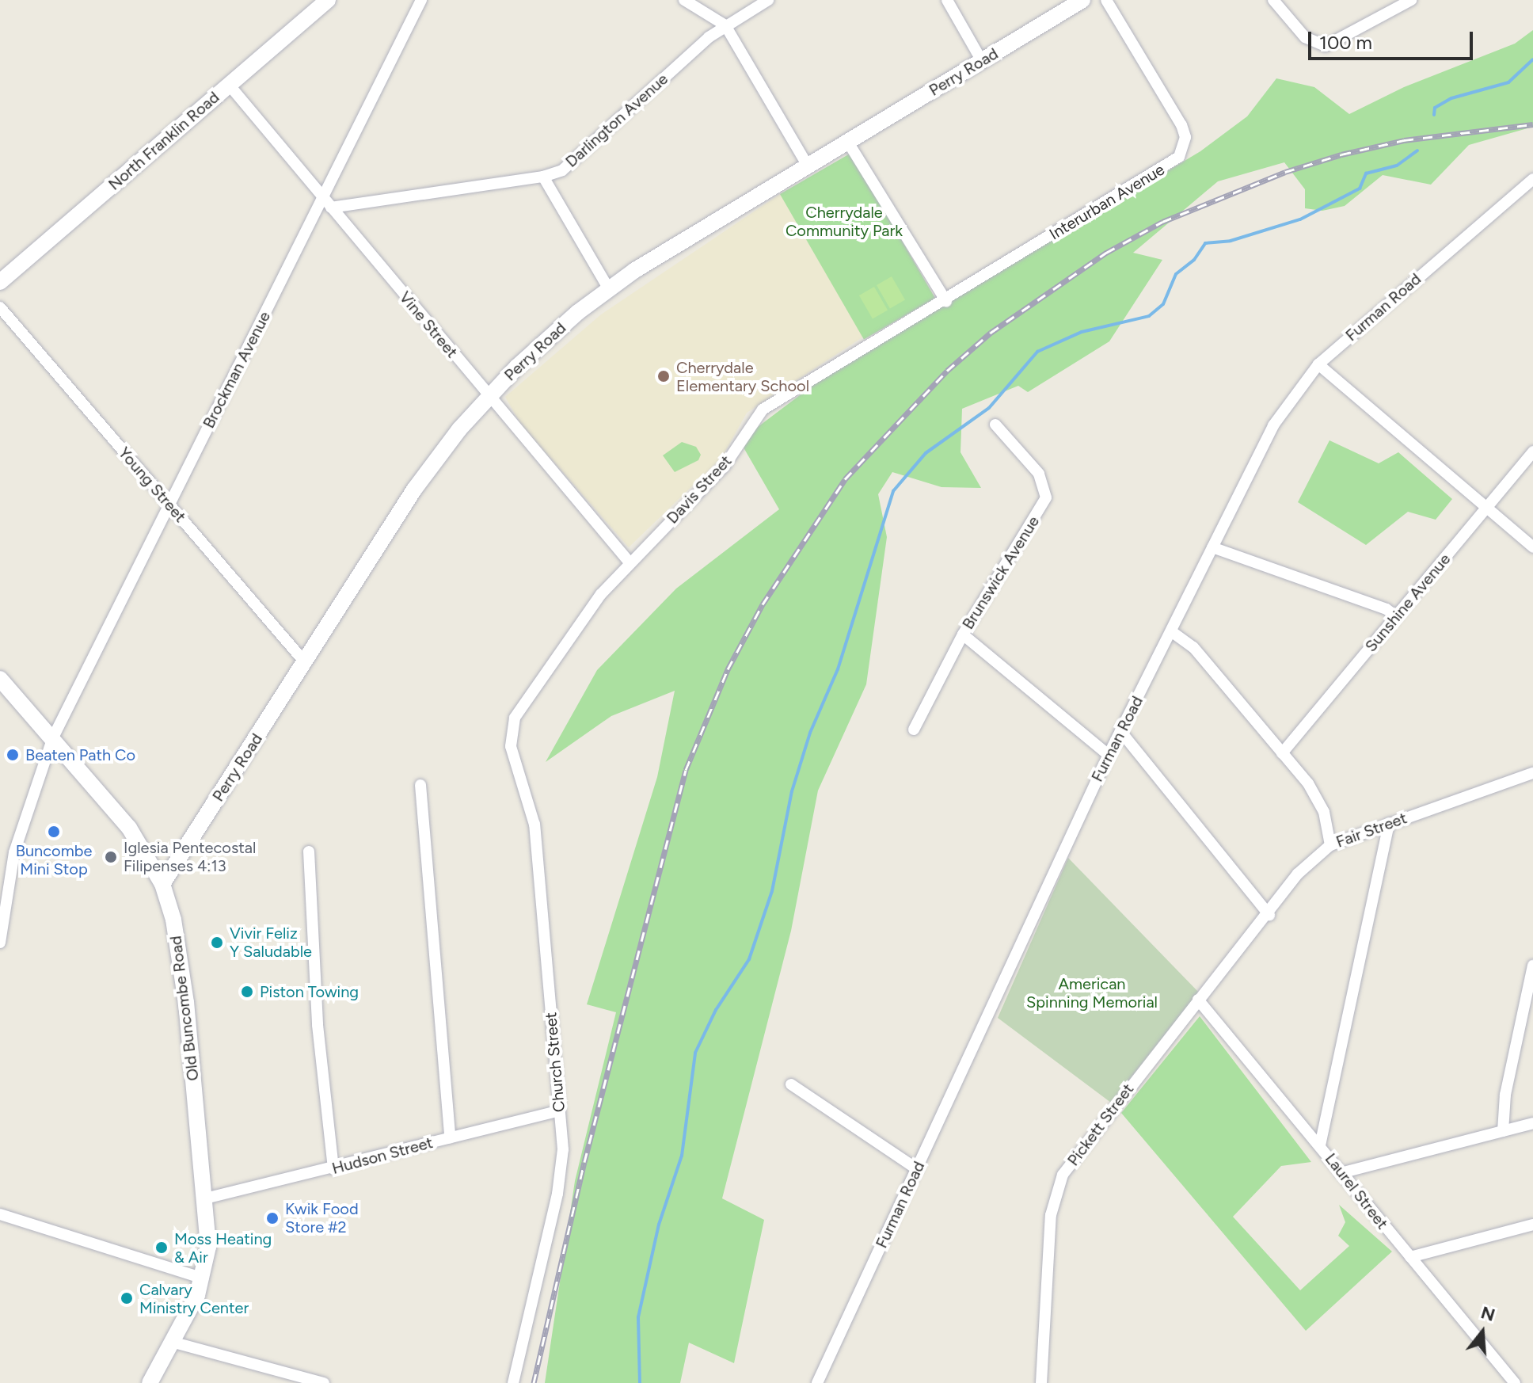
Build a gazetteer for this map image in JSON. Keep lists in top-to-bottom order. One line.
{"streets":{"street":["Perry Road","Darlington Avenue","North Franklin Road","Interurban Avenue","Furman Road","Vine Street","Brockman Avenue","Young Street","Davis Street","Brunswick Avenue","Sunshine Avenue","Fair Street","Old Buncombe Road","Church Street","Pickett Street","Hudson Street","Laurel Street"]},"crossings":[["Perry Road","Vine Street"],["Perry Road","Young Street"],["Perry Road","Old Buncombe Road"],["Darlington Avenue","Vine Street"],["North Franklin Road","Vine Street"],["Interurban Avenue","Davis Street"],["Vine Street","Brockman Avenue"],["Vine Street","Davis Street"],["Brockman Avenue","Young Street"],["Brockman Avenue","Old Buncombe Road"],["Davis Street","Church Street"],["Fair Street","Pickett Street"],["Fair Street","Laurel Street"],["Old Buncombe Road","Hudson Street"],["Church Street","Hudson Street"],["Pickett Street","Laurel Street"]],"parks":["Cherrydale Community Park","American Spinning Memorial"],"places":["Cherrydale Elementary School","Beaten Path Co","Buncombe Mini Stop","Iglesia Pentecostal Filipenses 4:13","Vivir Feliz Y Saludable","Piston Towing","Kwik Food Store #2","Moss Heating & Air","Calvary Ministry Center"],"scale_bar":"100 m","north":"top"}
